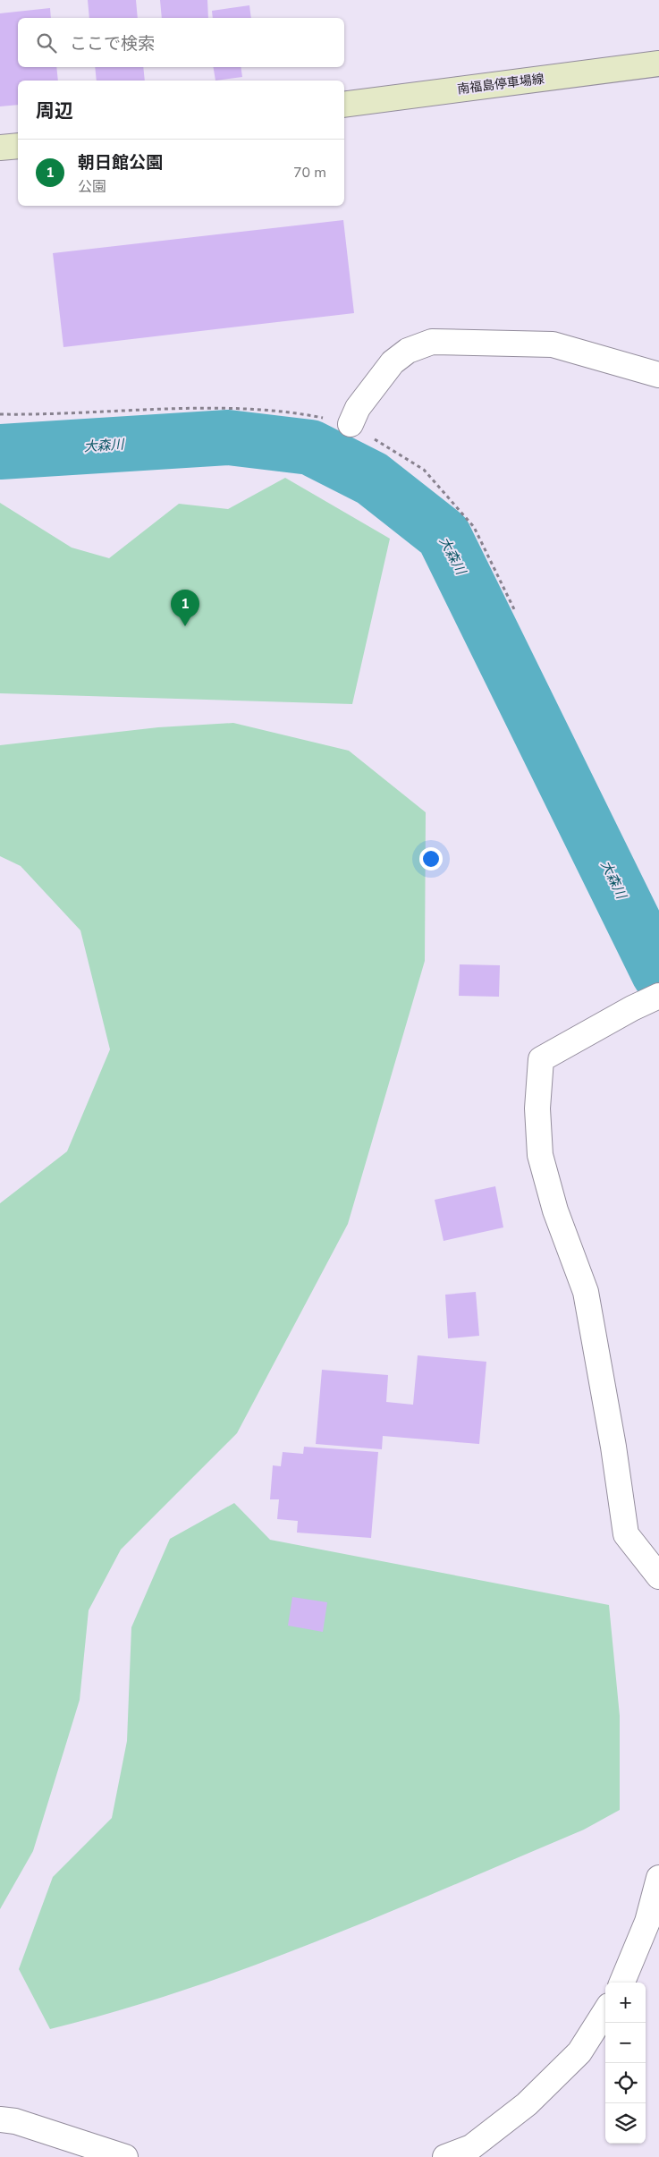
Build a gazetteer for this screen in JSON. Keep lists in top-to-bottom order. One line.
{"streets":{"main road":["南福島停車場線"]},"water":["大森川"],"page":{"search":"ここで検索","heading":"周辺","list":[{"mark":"1","name":"朝日館公園","note":"公園","value":"70 m"}],"pins":"1","map_buttons":["+","−"]}}
